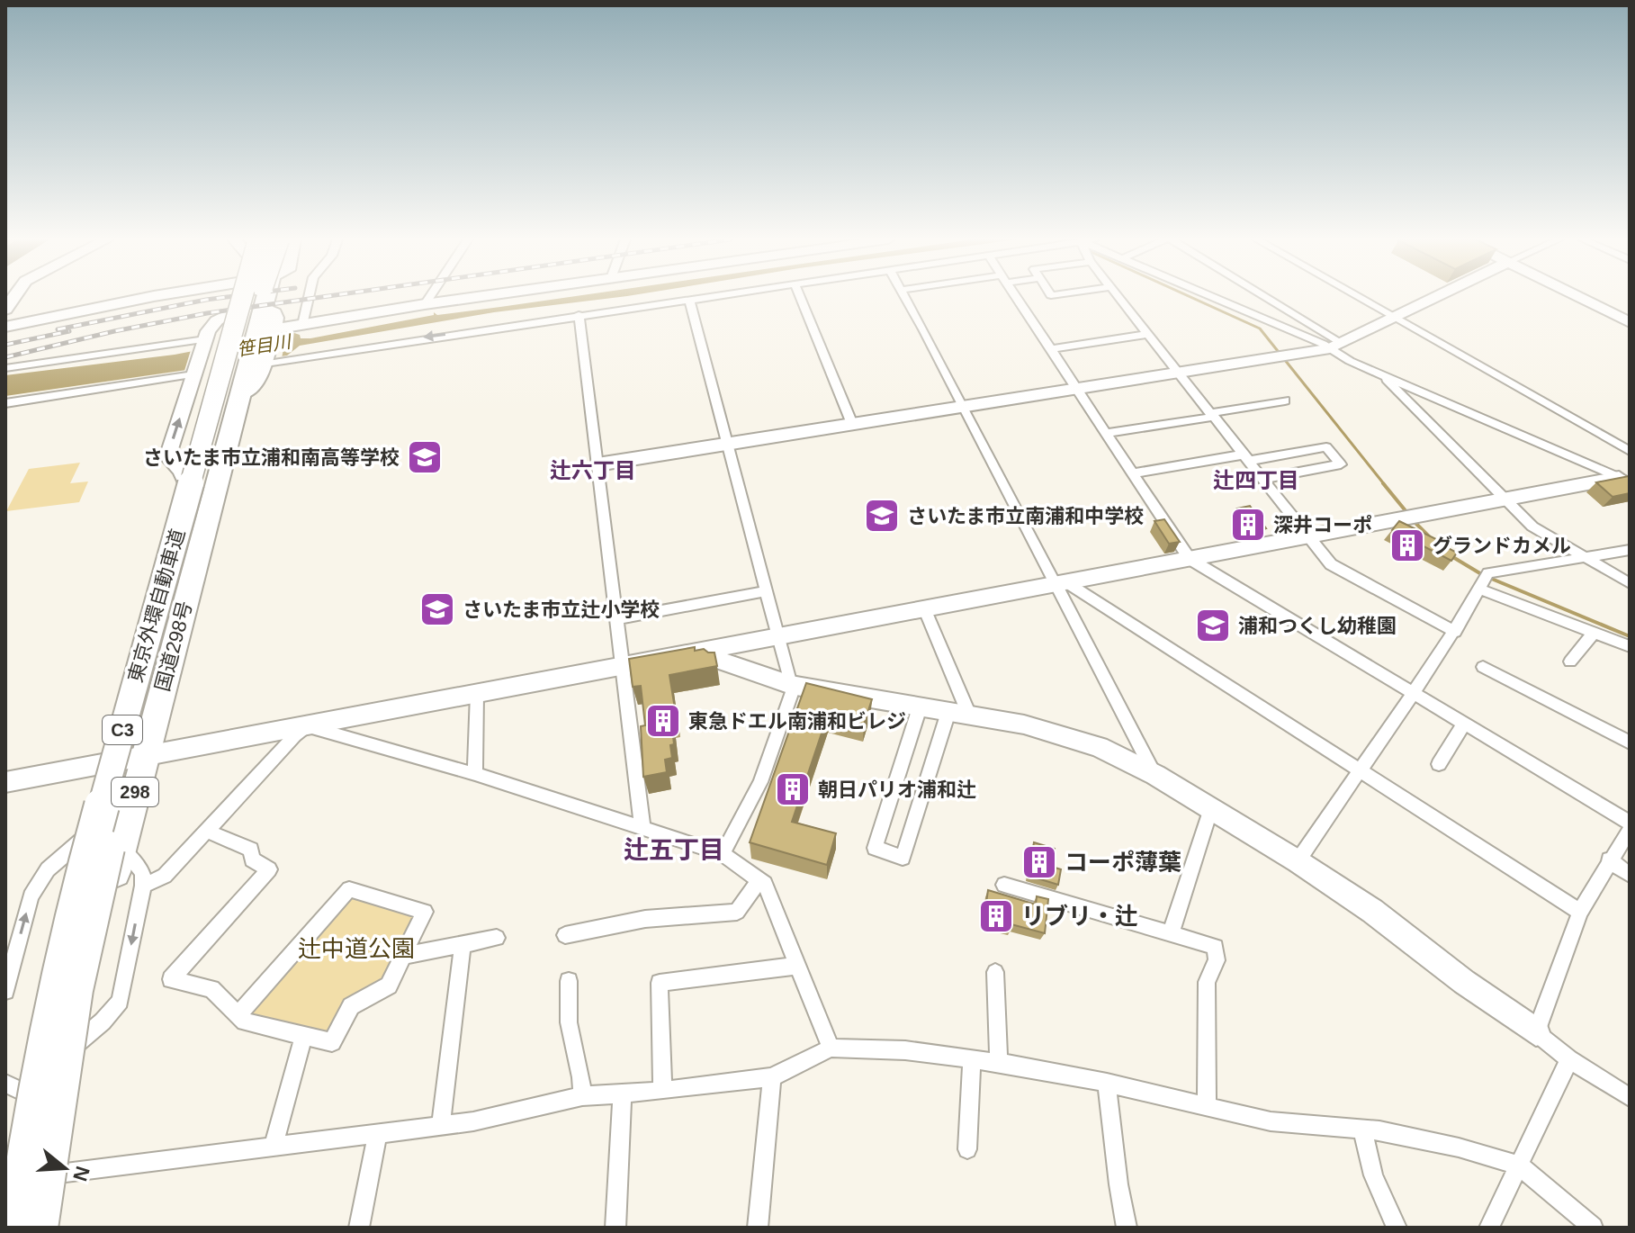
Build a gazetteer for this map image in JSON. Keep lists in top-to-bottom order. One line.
{"streets":{"highway":["東京外環自動車道","国道298号","C3","298"]},"districts":["辻六丁目","辻四丁目","辻五丁目"],"water":["笹目川"],"parks":["辻中道公園"],"places":{"school or university":["さいたま市立浦和南高等学校","さいたま市立南浦和中学校","さいたま市立辻小学校","浦和つくし幼稚園"],"building":["深井コーポ","グランドカメル","東急ドエル南浦和ビレジ","朝日パリオ浦和辻","コーポ薄葉","リブリ・辻"]},"north":"right"}
